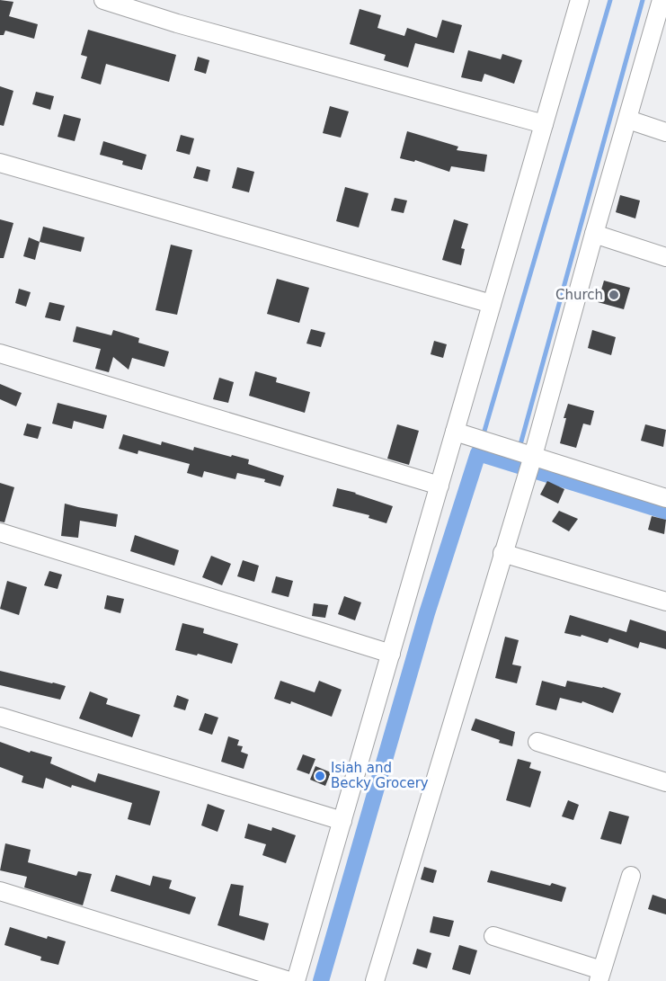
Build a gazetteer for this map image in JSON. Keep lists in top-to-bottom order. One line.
{"places":["Church","Isiah and Becky Grocery"]}
